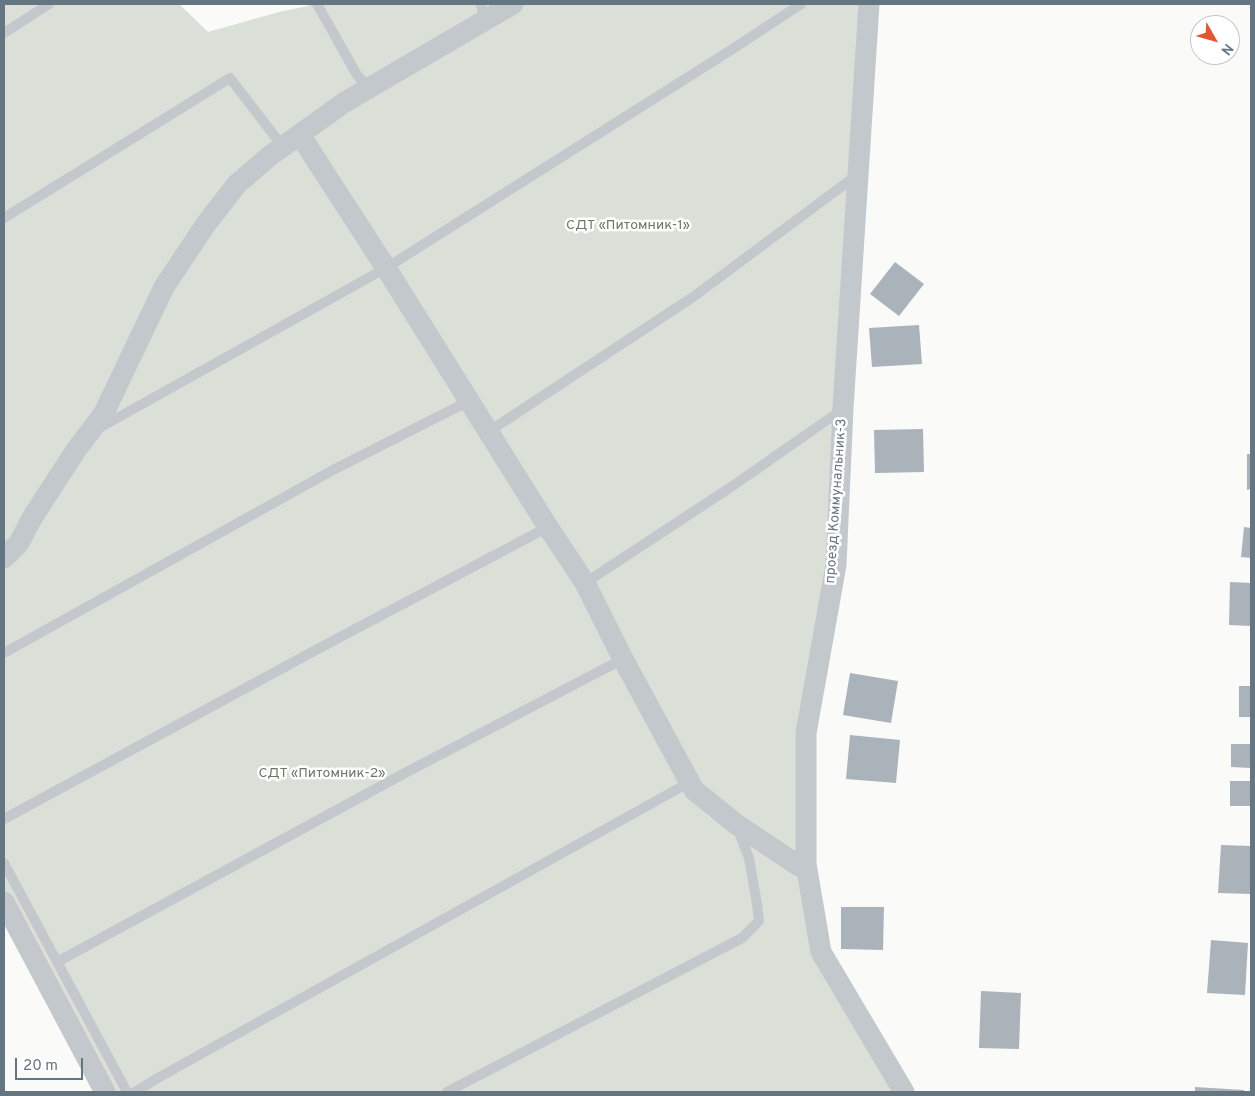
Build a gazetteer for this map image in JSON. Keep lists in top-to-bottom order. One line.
{"streets":{"street":["проезд Коммунальник-3"]},"parks":["СДТ «Питомник-1»","СДТ «Питомник-2»"],"scale_bar":"20 m","north":"bottom right"}
